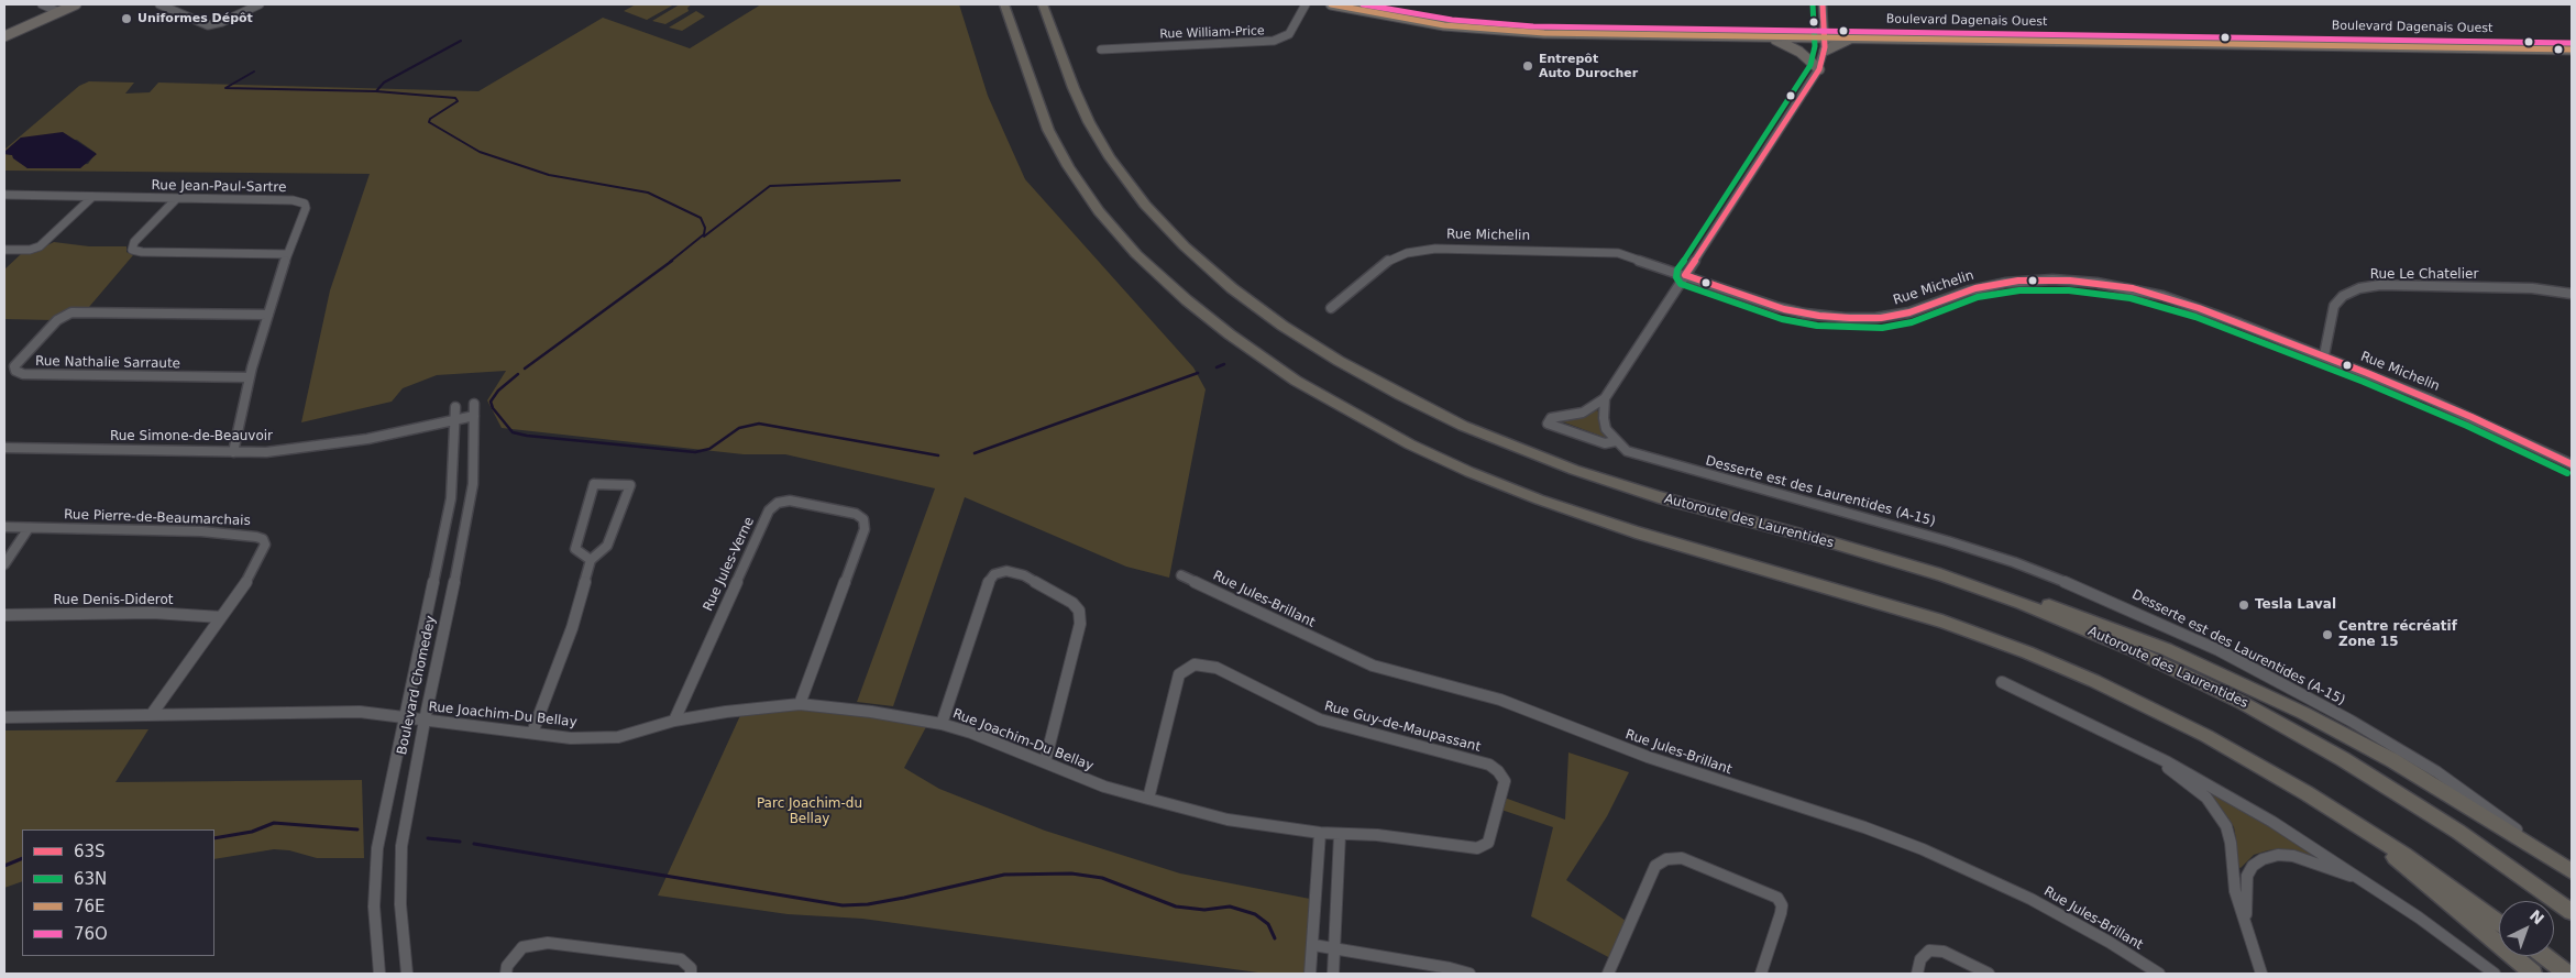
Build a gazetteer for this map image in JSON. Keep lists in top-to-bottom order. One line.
{"streets":{"highway":["Autoroute des Laurentides"],"main road":["Boulevard Dagenais Ouest"],"street":["Rue William-Price","Rue Jean-Paul-Sartre","Rue Michelin","Rue Le Chatelier","Rue Nathalie Sarraute","Rue Simone-de-Beauvoir","Desserte est des Laurentides (A-15)","Rue Pierre-de-Beaumarchais","Rue Jules-Verne","Rue Jules-Brillant","Rue Denis-Diderot","Boulevard Chomedey","Rue Joachim-Du Bellay","Rue Guy-de-Maupassant"]},"crossings":[["Rue Jean-Paul-Sartre","Rue Nathalie Sarraute"],["Rue Jean-Paul-Sartre","Rue Simone-de-Beauvoir"],["Rue Michelin","Rue Le Chatelier"],["Rue Simone-de-Beauvoir","Boulevard Chomedey"],["Rue Pierre-de-Beaumarchais","Rue Denis-Diderot"],["Rue Pierre-de-Beaumarchais","Rue Joachim-Du Bellay"],["Rue Jules-Verne","Rue Joachim-Du Bellay"],["Boulevard Chomedey","Rue Joachim-Du Bellay"],["Rue Joachim-Du Bellay","Rue Guy-de-Maupassant"]],"parks":["Parc Joachim-du Bellay"],"places":["Uniformes Dépôt","Entrepôt Auto Durocher","Tesla Laval","Centre récréatif Zone 15"],"lines":["transit line 63S","transit line 63N","transit line 76E","transit line 76O"],"legend":["63S","63N","76E","76O"],"north":"top right"}
